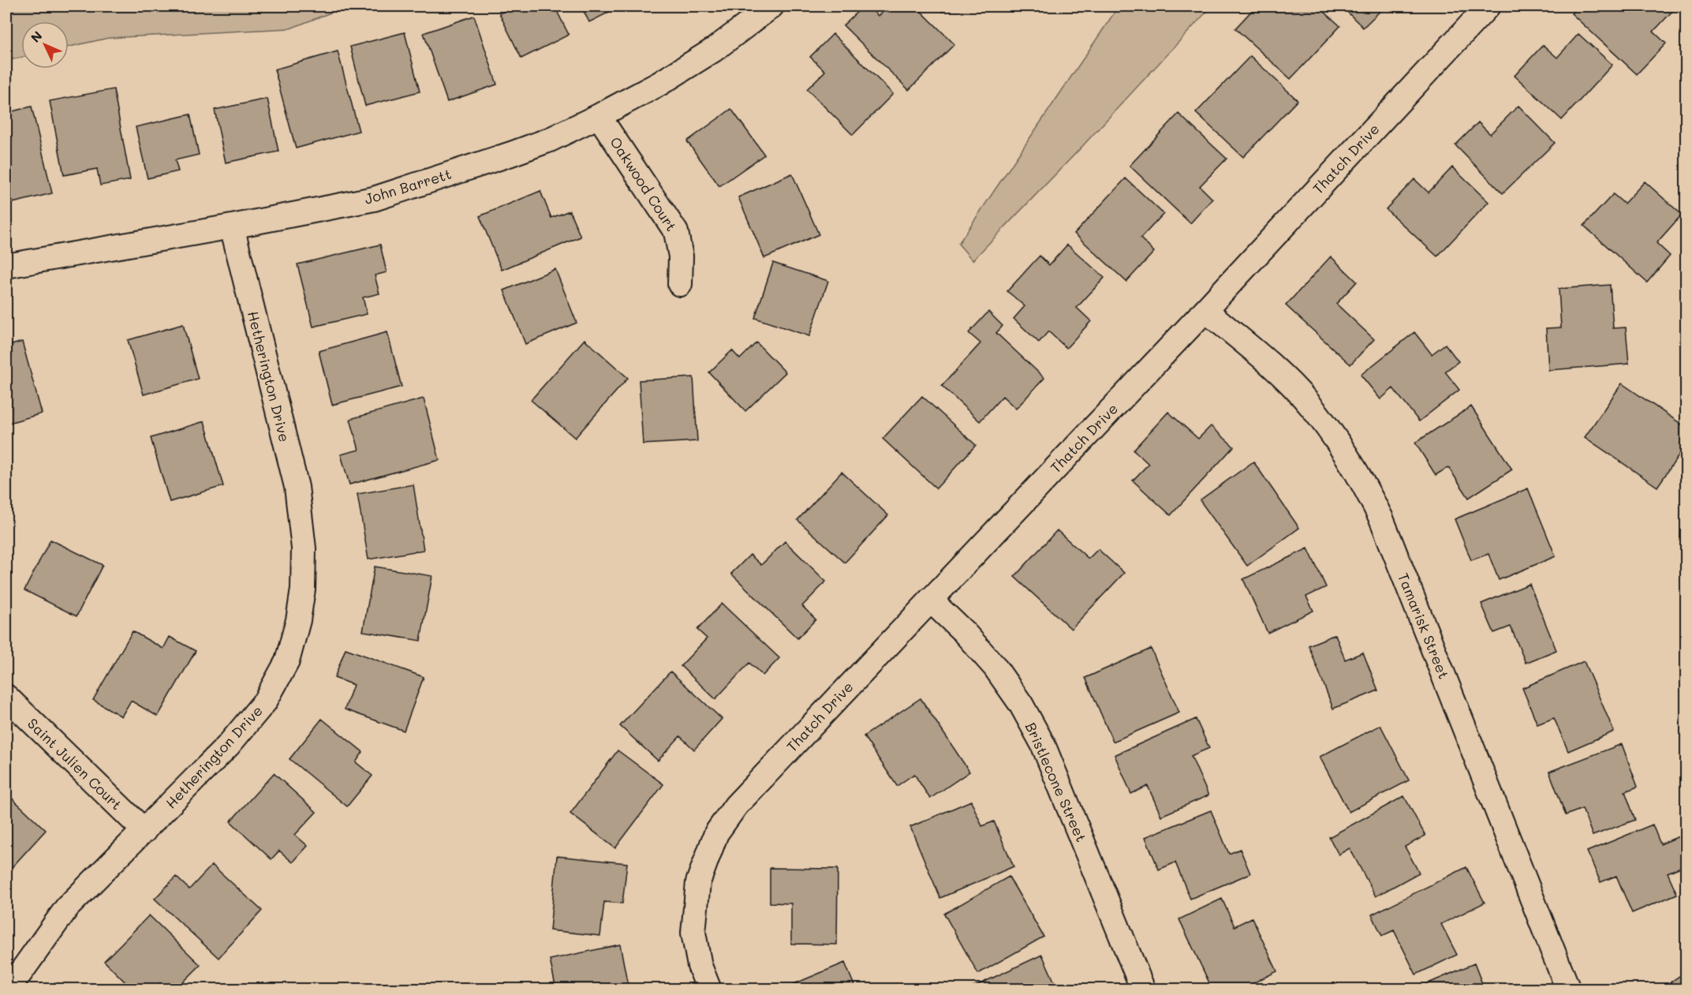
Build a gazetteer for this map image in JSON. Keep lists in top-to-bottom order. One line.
{"streets":{"street":["Thatch Drive","Oakwood Court","John Barrett","Hetherington Drive","Tamarisk Street","Saint Julien Court","Bristlecone Street"]},"crossings":[["Thatch Drive","Tamarisk Street"],["Thatch Drive","Bristlecone Street"],["Oakwood Court","John Barrett"],["John Barrett","Hetherington Drive"],["Hetherington Drive","Saint Julien Court"]],"north":"top left"}
